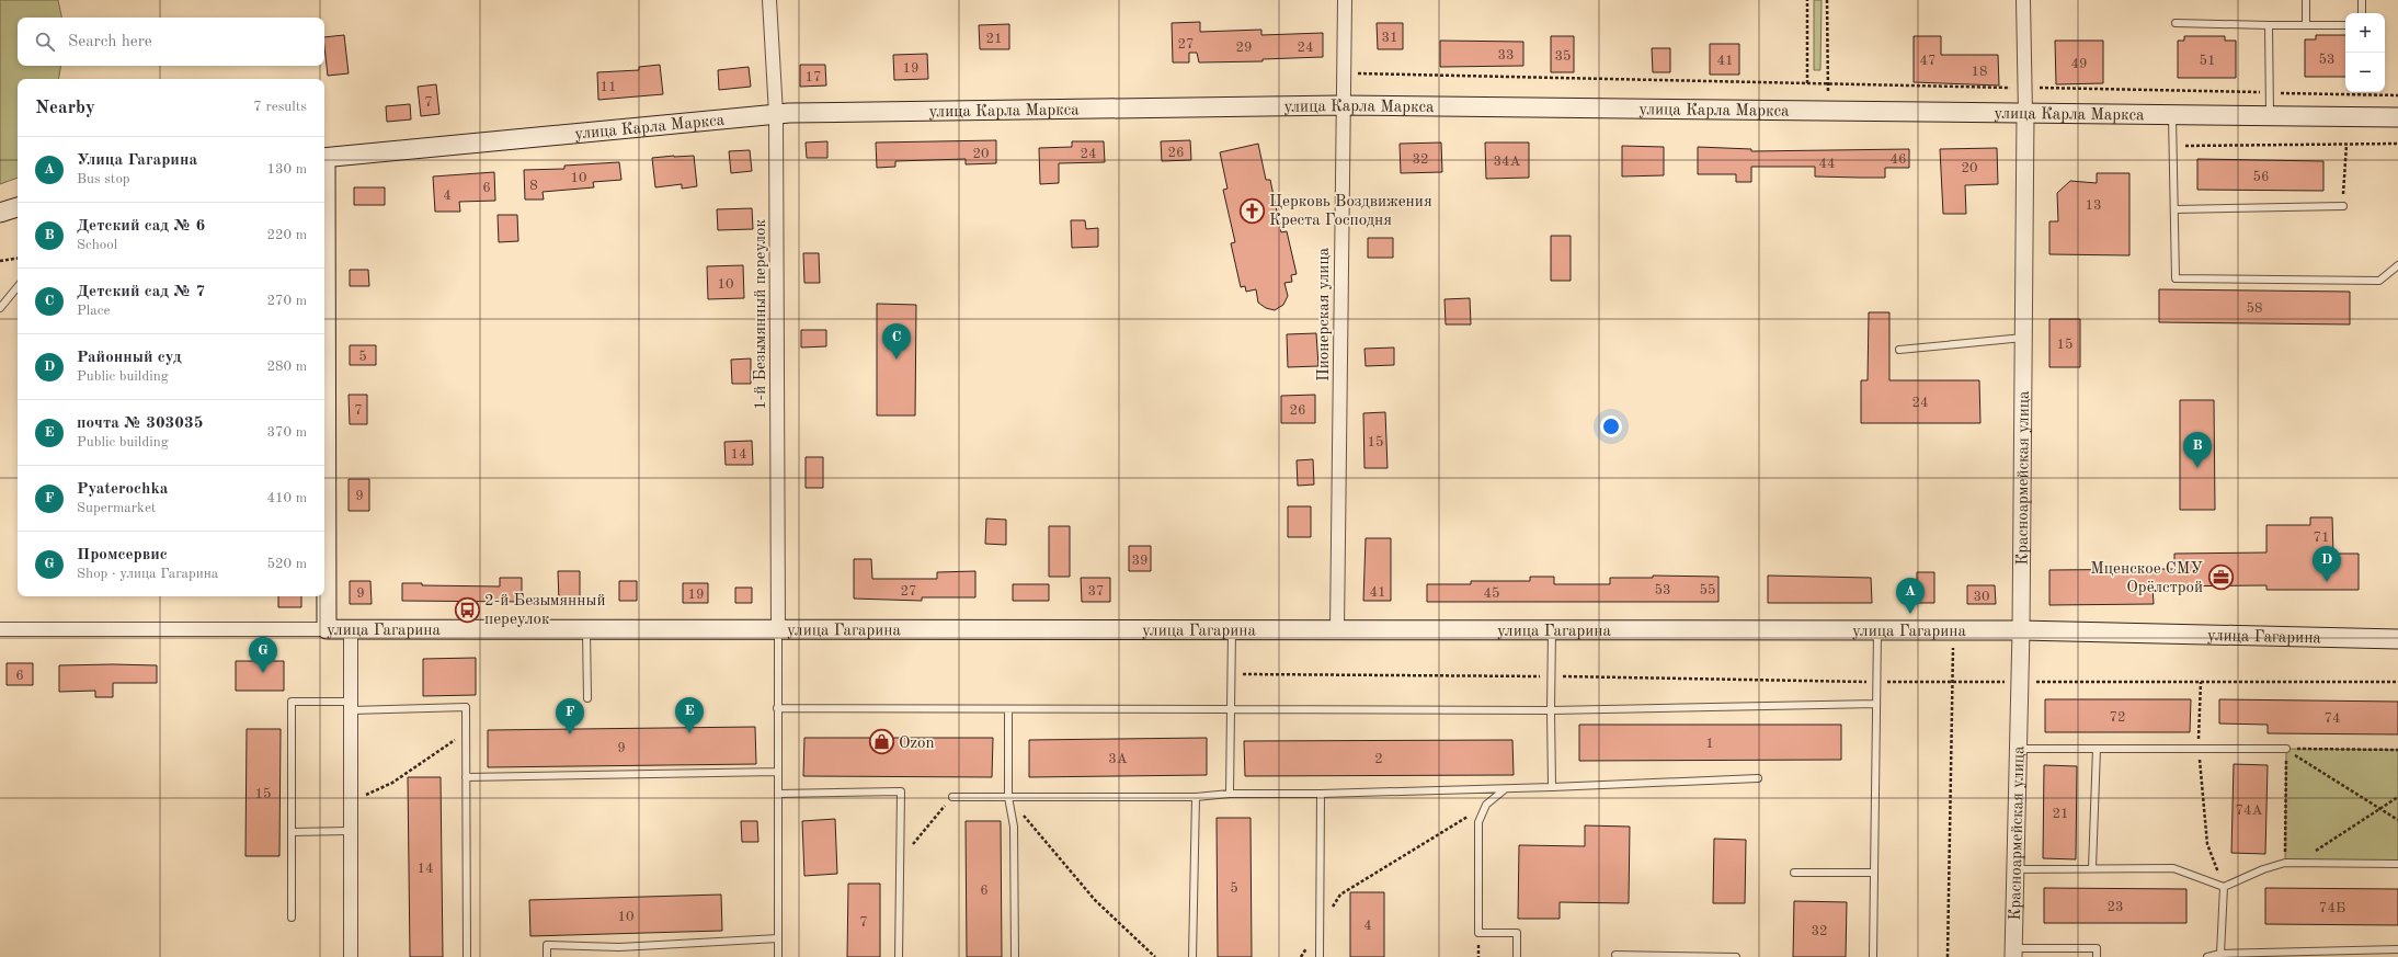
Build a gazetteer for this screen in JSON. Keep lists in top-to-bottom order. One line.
{"streets":{"main road":["улица Карла Маркса","улица Гагарина"],"street":["1-й Безымянный переулок","Пионерская улица","Красноармейская улица"]},"crossings":[["улица Карла Маркса","1-й Безымянный переулок"],["улица Карла Маркса","Пионерская улица"],["улица Карла Маркса","Красноармейская улица"],["1-й Безымянный переулок","улица Гагарина"],["Пионерская улица","улица Гагарина"],["Красноармейская улица","улица Гагарина"]],"places":{"church":["Церковь Воздвижения Креста Господня"],"office":["Мценское СМУ Орёлстрой"],"bus stop":["2-й Безымянный переулок"],"shop":["Ozon"]},"house_numbers":["31","21","27","29","24","33","35","53","41","47","51","49","19","18","17","11","7","26","20","24","32","46","34А","44","20","56","10","8","6","4","13","10","58","15","5","24","7","26","15","14","9","71","39","53","55","27","37","41","9","45","19","30","6","72","74","1","9","3А","2","15","74А","21","14","5","6","23","74Б","10","7","4","32"],"page":{"map_buttons":["+","−"],"search":"Search here","heading":["Nearby","7 results"],"list":[{"mark":"A","name":"Улица Гагарина","note":"Bus stop","value":"130 m"},{"mark":"B","name":"Детский сад № 6","note":"School","value":"220 m"},{"mark":"C","name":"Детский сад № 7","note":"Place","value":"270 m"},{"mark":"D","name":"Районный суд","note":"Public building","value":"280 m"},{"mark":"E","name":"почта № 303035","note":"Public building","value":"370 m"},{"mark":"F","name":"Pyaterochka","note":"Supermarket","value":"410 m"},{"mark":"G","name":"Промсервис","note":"Shop · улица Гагарина","value":"520 m"}],"pins":["C","B","D","A","G","E","F"]}}
